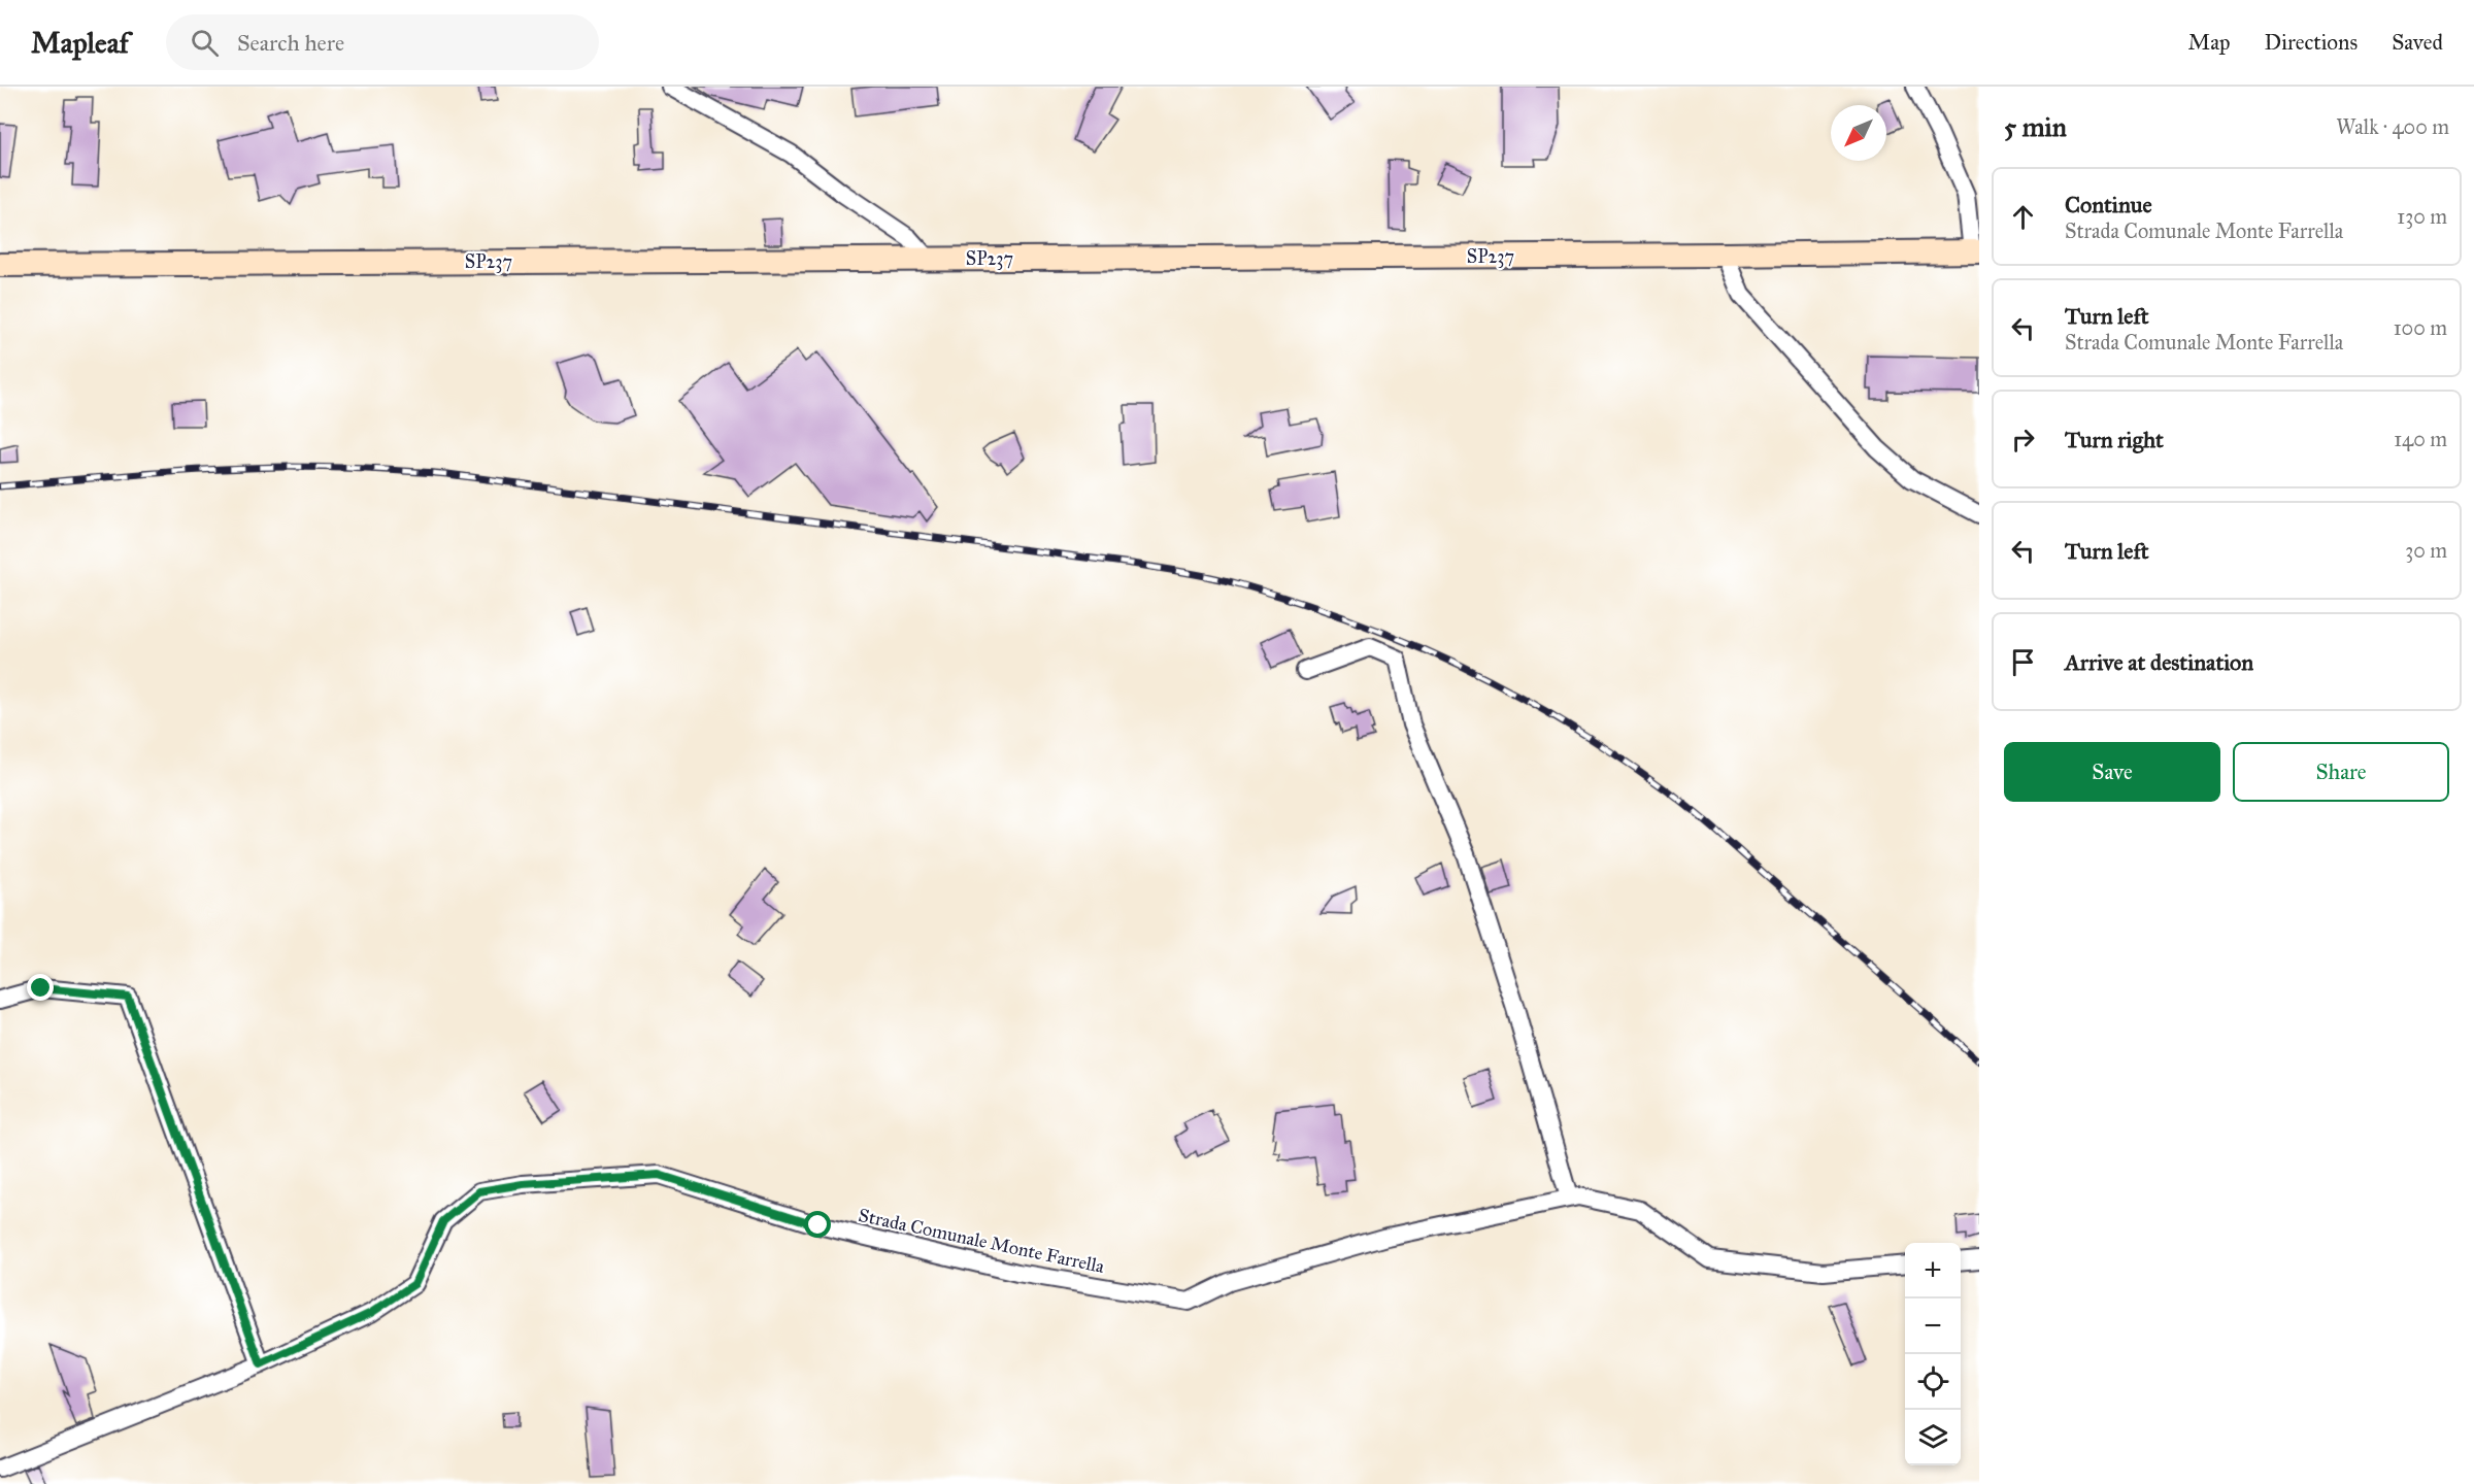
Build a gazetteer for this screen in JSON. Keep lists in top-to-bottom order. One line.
{"streets":{"main road":["SP237"],"street":["Strada Comunale Monte Farrella"]},"north":"bottom left","page":{"header":"Mapleaf","search":"Search here","nav":["Map","Directions","Saved"],"heading":["5 min","Walk · 400 m"],"list":[["Continue","Strada Comunale Monte Farrella","130 m"],["Turn left","Strada Comunale Monte Farrella","100 m"],["Turn right","140 m"],["Turn left","30 m"],"Arrive at destination"],"buttons":["Save","Share"],"map_buttons":["+","−"]}}
